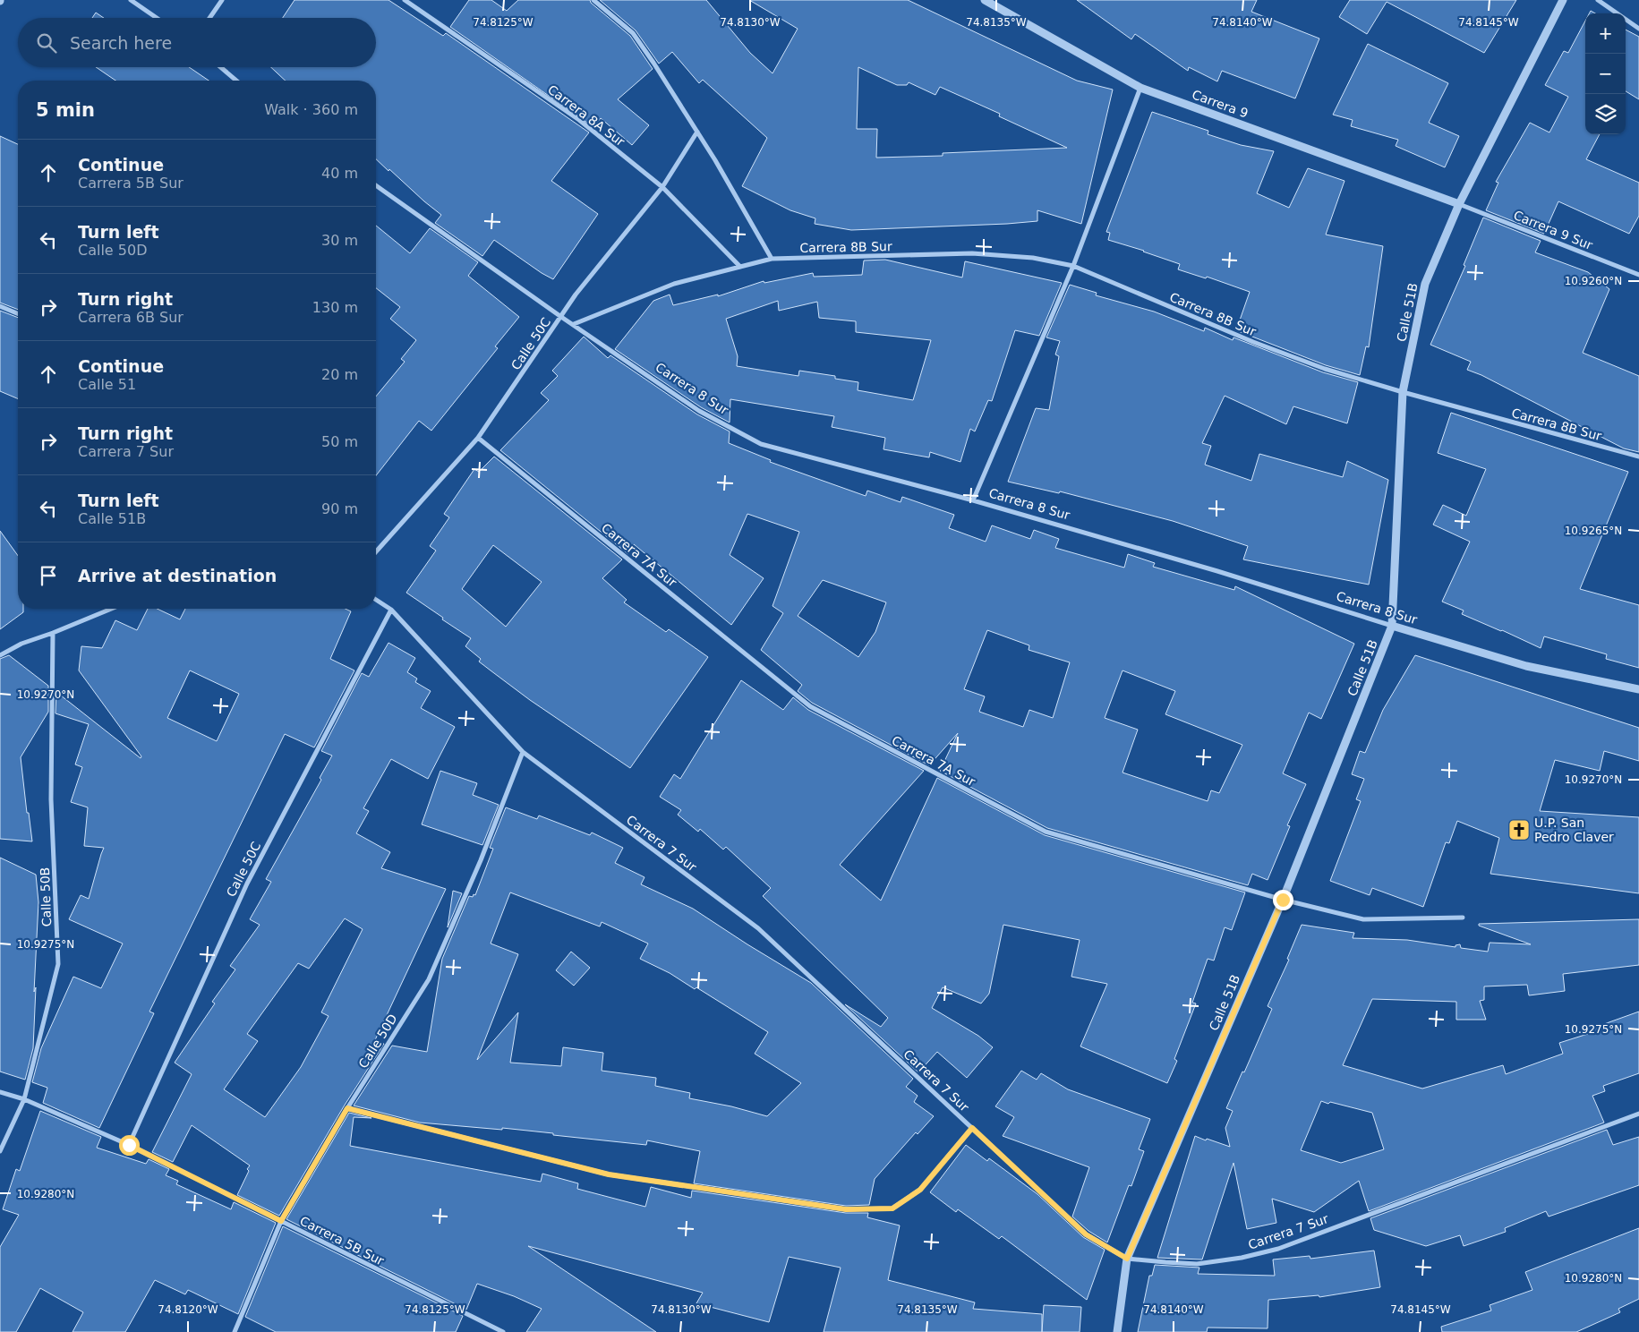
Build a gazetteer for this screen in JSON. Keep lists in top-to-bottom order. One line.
{"streets":{"street":["Carrera 9","Carrera 8A Sur","Carrera 9 Sur","Carrera 8B Sur","Calle 51B","Calle 50C","Carrera 8 Sur","Carrera 7A Sur","Carrera 7 Sur","Calle 50B","Calle 50D","Carrera 5B Sur"]},"crossings":[["Carrera 9","Carrera 9 Sur"],["Carrera 9","Calle 51B"],["Carrera 8A Sur","Carrera 8B Sur"],["Carrera 8A Sur","Calle 50C"],["Carrera 9 Sur","Calle 51B"],["Carrera 8B Sur","Calle 51B"],["Carrera 8B Sur","Carrera 8 Sur"],["Calle 51B","Carrera 8 Sur"],["Calle 51B","Carrera 7A Sur"],["Calle 51B","Carrera 7 Sur"],["Calle 50C","Carrera 8 Sur"],["Calle 50C","Carrera 7A Sur"],["Calle 50C","Carrera 7 Sur"],["Calle 50C","Carrera 5B Sur"],["Carrera 7 Sur","Calle 50D"],["Calle 50B","Carrera 5B Sur"],["Calle 50D","Carrera 5B Sur"]],"places":{"church":["U.P. San Pedro Claver"]},"page":{"map_buttons":["+","−"],"search":"Search here","heading":["5 min","Walk · 360 m"],"list":[["Continue","Carrera 5B Sur","40 m"],["Turn left","Calle 50D","30 m"],["Turn right","Carrera 6B Sur","130 m"],["Continue","Calle 51","20 m"],["Turn right","Carrera 7 Sur","50 m"],["Turn left","Calle 51B","90 m"],"Arrive at destination"]},"coordinates":["74.8125°W","74.8130°W","74.8135°W","74.8140°W","74.8145°W","10.9260°N","10.9265°N","10.9270°N","10.9275°N","10.9280°N","74.8120°W"]}
